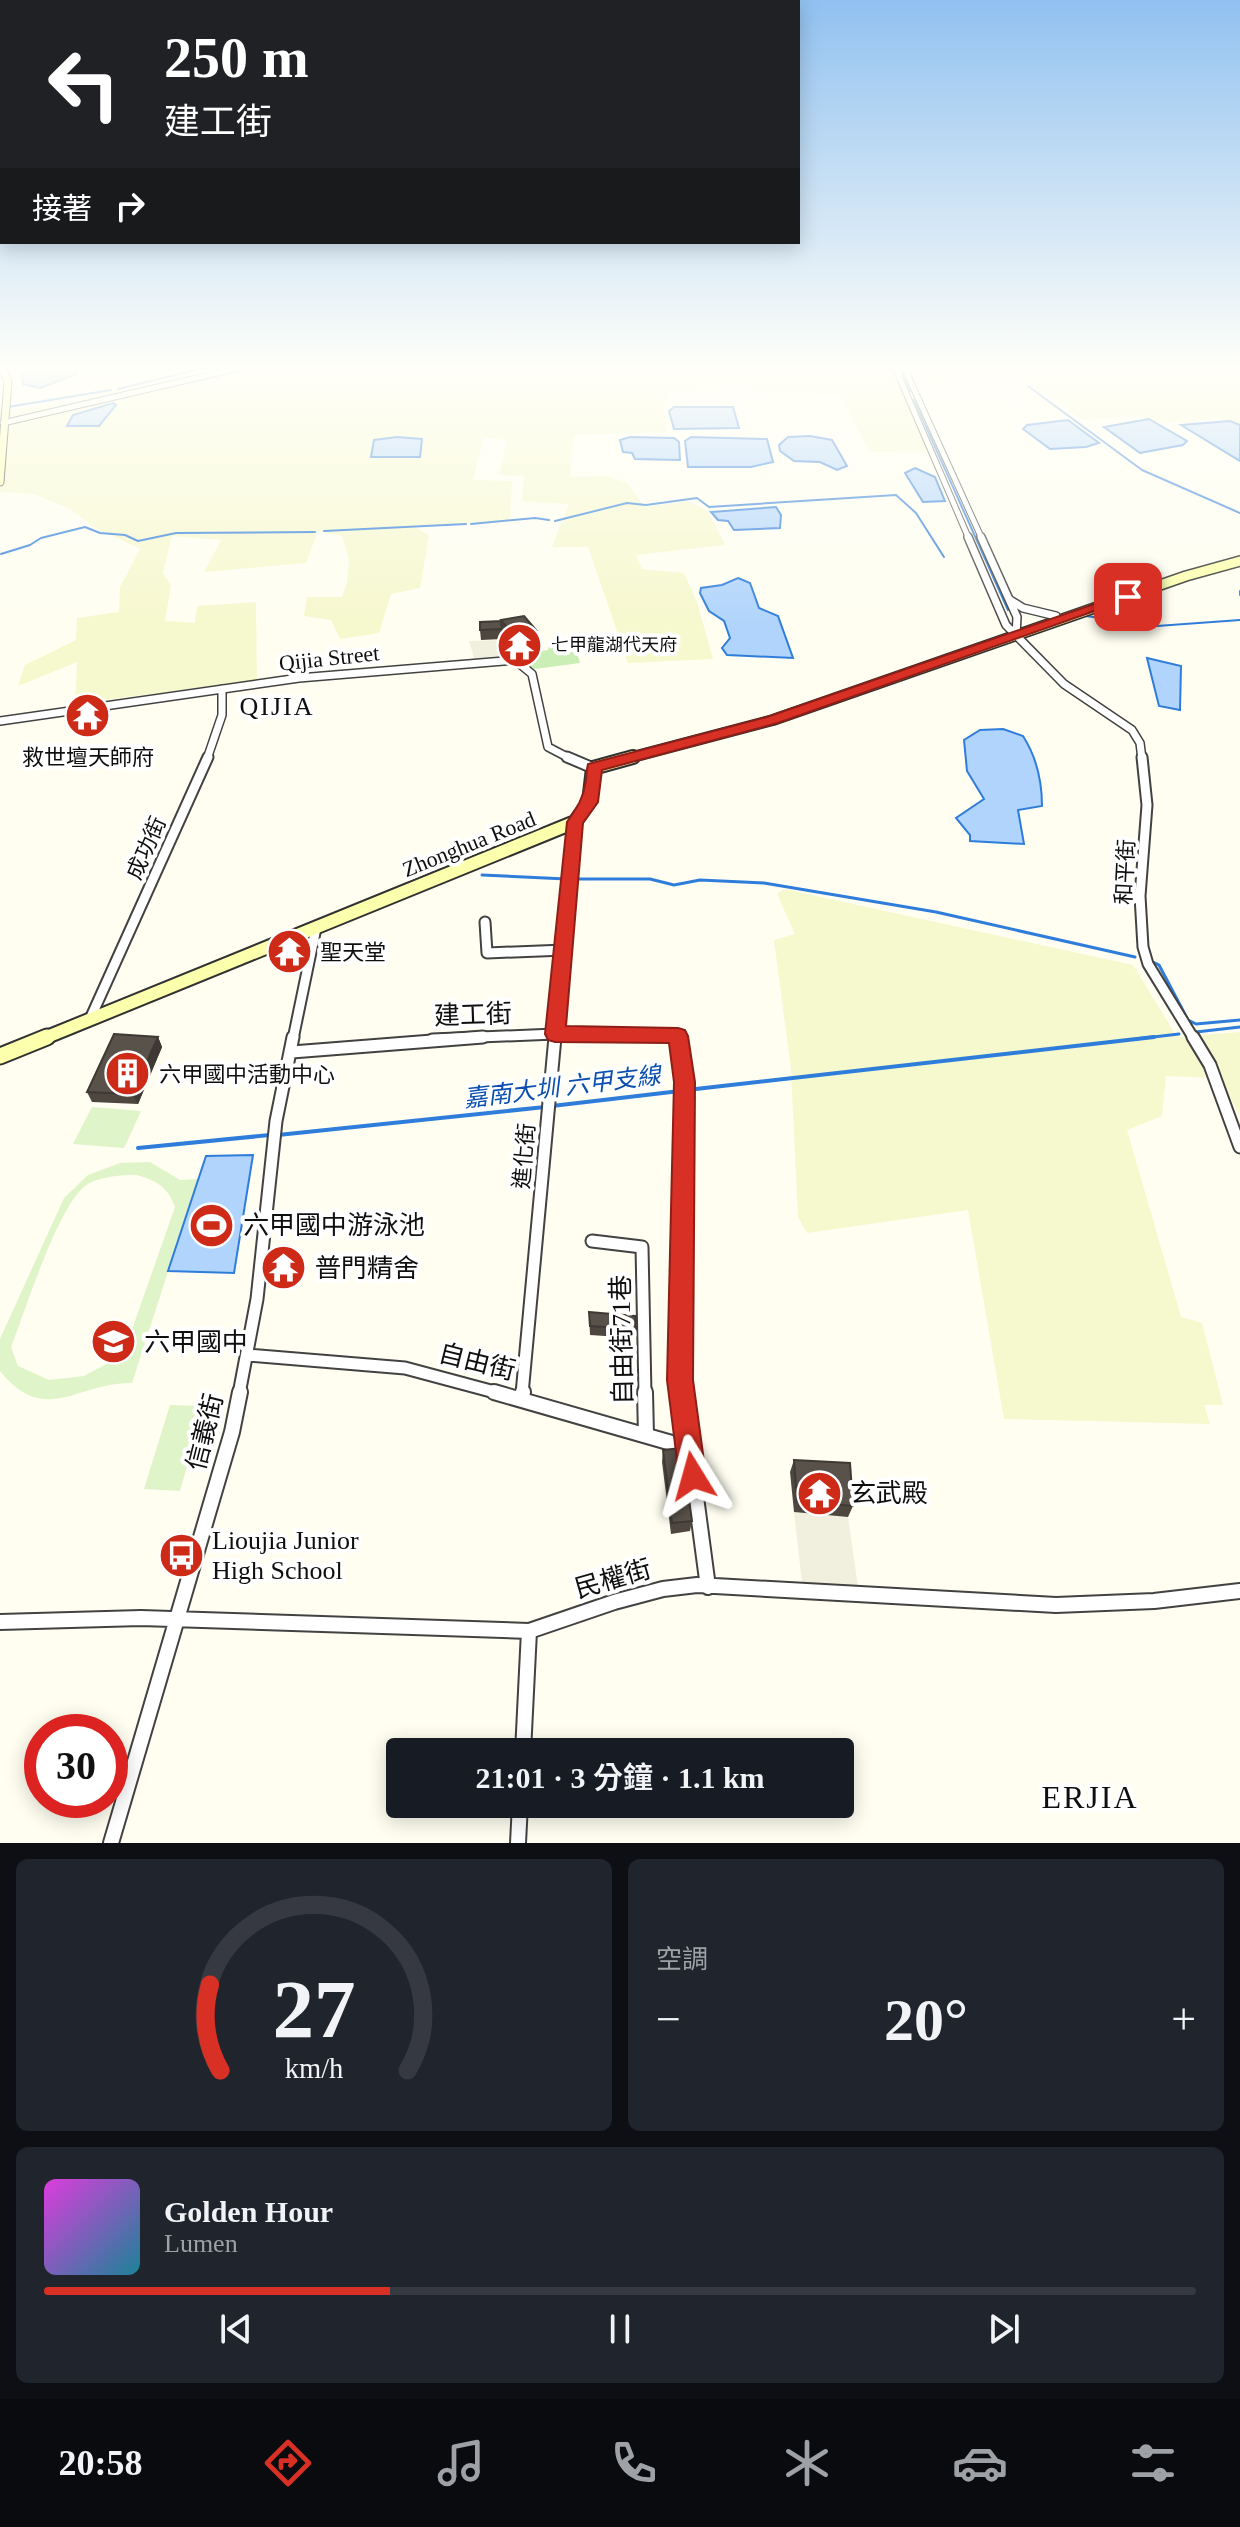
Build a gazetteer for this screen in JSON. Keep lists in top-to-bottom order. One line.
{"streets":{"street":["Qijia Street","Zhonghua Road","成功街","和平街","建工街","進化街","自由街71巷","自由街","信義街","民權街"]},"crossings":[["Qijia Street","成功街"],["Zhonghua Road","成功街"],["Zhonghua Road","進化街"],["Zhonghua Road","信義街"],["建工街","進化街"],["建工街","自由街"],["建工街","信義街"],["建工街","民權街"],["進化街","自由街"],["自由街71巷","自由街"],["自由街","信義街"],["信義街","民權街"]],"districts":["QIJIA","ERJIA"],"water":["嘉南大圳 六甲支線"],"places":{"temple":["七甲龍湖代天府","救世壇天師府","聖天堂","普門精舍","玄武殿"],"building":["六甲國中活動中心"],"sports":["六甲國中游泳池"],"school or university":["六甲國中"],"bus stop":["Lioujia Junior High School"]},"page":{"turn":["250 m","建工街"],"then":"接著","limit":"30","trip":"21:01 · 3 分鐘 · 1.1 km","tile":"空調","heat":["−","20°","+"],"song":["Golden Hour","Lumen"],"tabs":"20:58","gauge":["27","km/h"]}}
